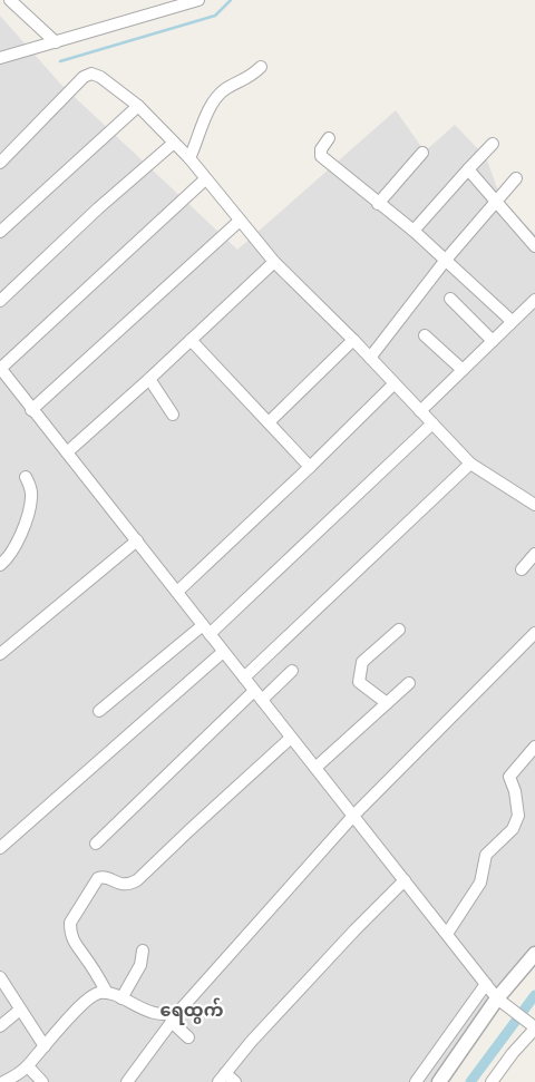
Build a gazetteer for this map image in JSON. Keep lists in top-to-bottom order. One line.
{"districts":["ရေထွက်"]}
